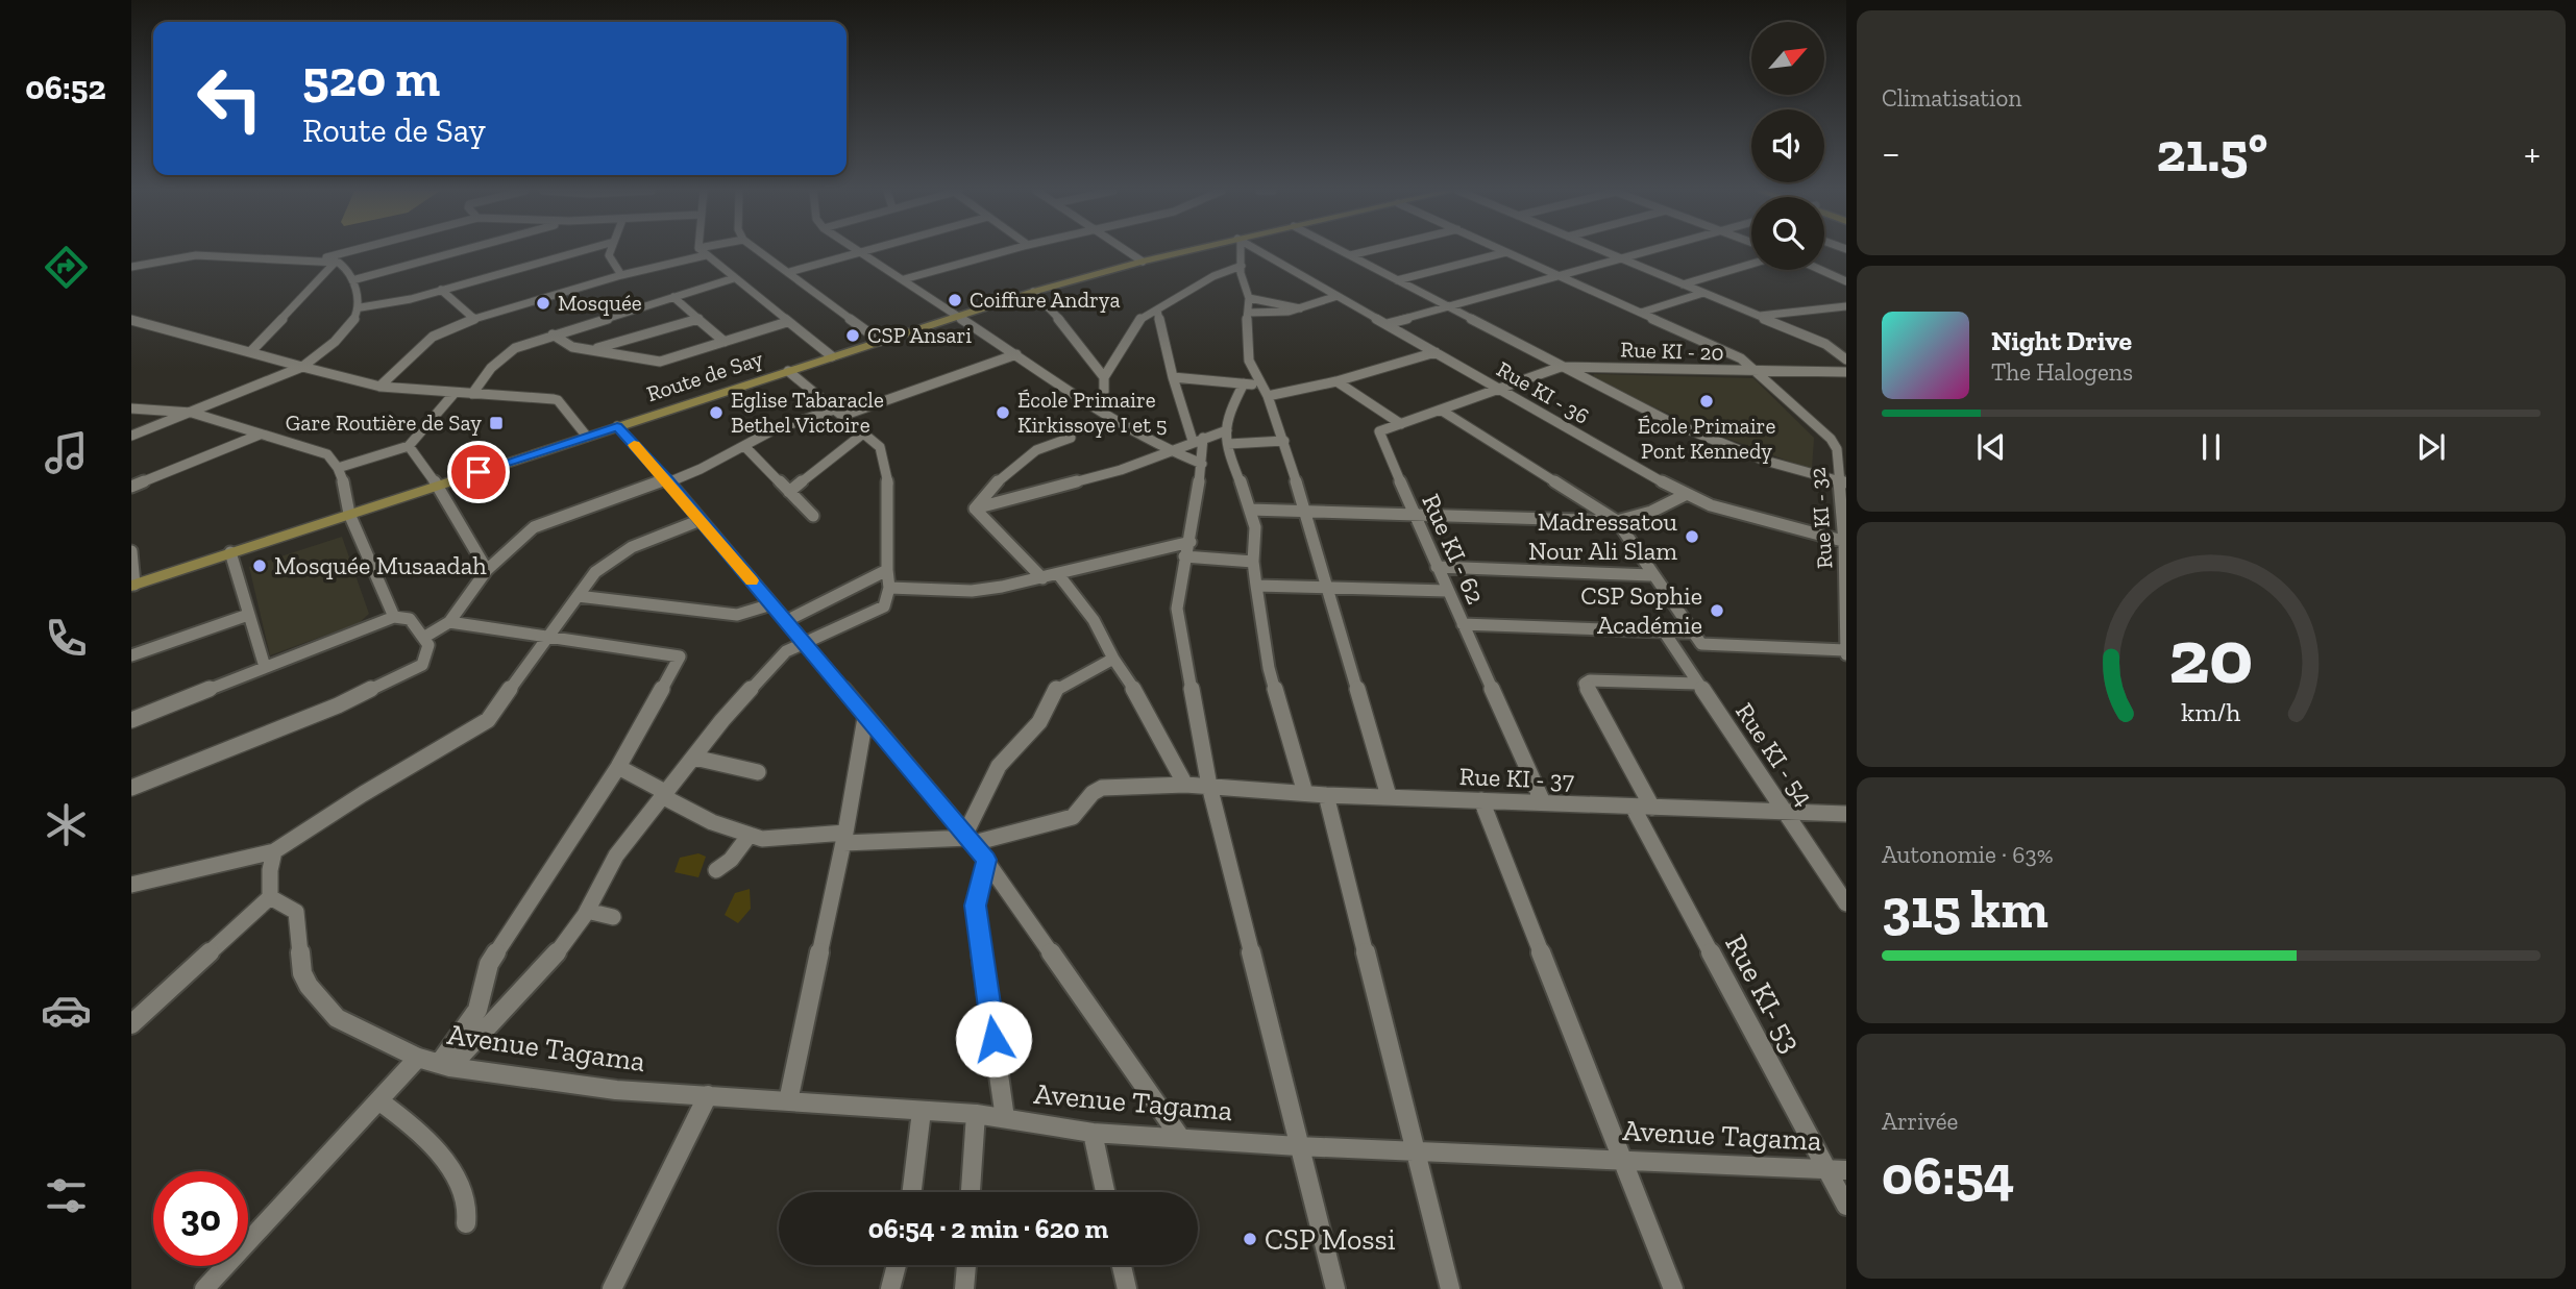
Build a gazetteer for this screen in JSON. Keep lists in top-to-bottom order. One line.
{"streets":{"main road":["Route de Say"],"street":["Rue KI - 20","Rue KI - 36","Rue KI - 32","Rue KI - 62","Rue KI - 54","Rue KI - 37","Rue KI- 53","Avenue Tagama"]},"crossings":[["Rue KI - 20","Rue KI - 36"],["Rue KI - 20","Rue KI - 32"],["Rue KI - 20","Rue KI - 62"],["Rue KI - 36","Rue KI - 32"],["Rue KI - 36","Rue KI - 62"],["Rue KI - 62","Rue KI - 37"],["Rue KI - 54","Rue KI - 37"],["Rue KI - 37","Rue KI- 53"],["Rue KI- 53","Avenue Tagama"]],"places":{"other":["Coiffure Andrya","Mosquée","CSP Ansari","École Primaire Pont Kennedy","Eglise Tabaracle Bethel Victoire","École Primaire Kirkissoye I et 5","Madressatou Nour Ali Slam","Mosquée Musaadah","CSP Sophie Académie","CSP Mossi"],"transit":["Gare Routière de Say"]},"north":"top right","page":{"tabs":"06:52","tile":["Climatisation",["Autonomie · 63%","315 km"],["Arrivée","06:54"]],"turn":["520 m","Route de Say"],"heat":["−","21.5°","+"],"song":["Night Drive","The Halogens"],"limit":"30","trip":"06:54 · 2 min · 620 m","gauge":["20","km/h"]}}
